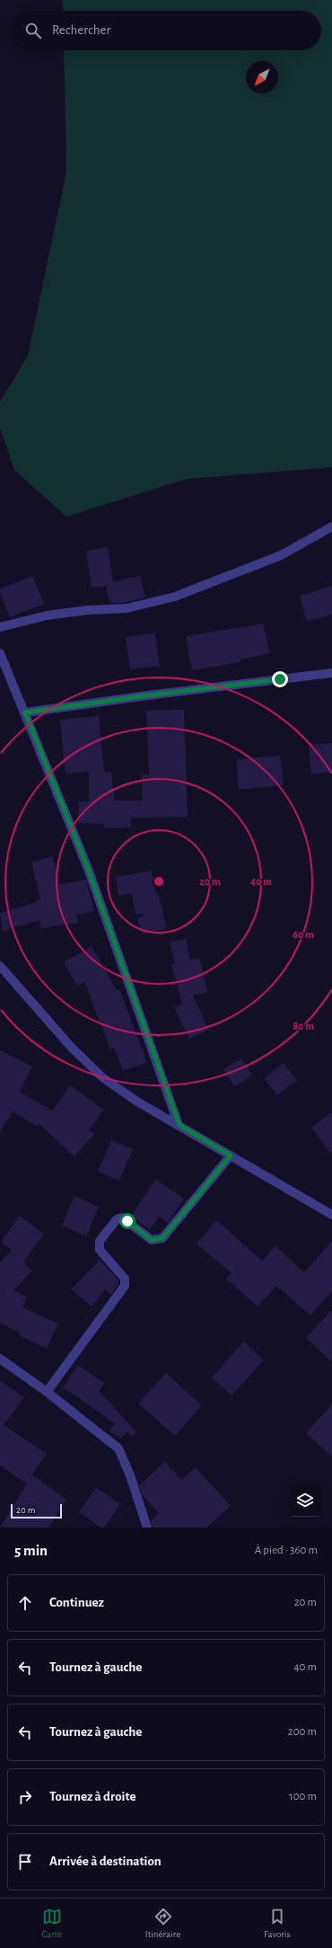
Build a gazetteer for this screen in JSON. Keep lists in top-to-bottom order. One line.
{"scale_bar":"20 m","north":"bottom left","page":{"search":"Rechercher","scale":"20 m","heading":["5 min","À pied · 360 m"],"list":[["Continuez","20 m"],["Tournez à gauche","40 m"],["Tournez à gauche","200 m"],["Tournez à droite","100 m"],"Arrivée à destination"],"nav":["Carte","Itinéraire","Favoris"]},"rings":["20 m","40 m","60 m","80 m"]}
